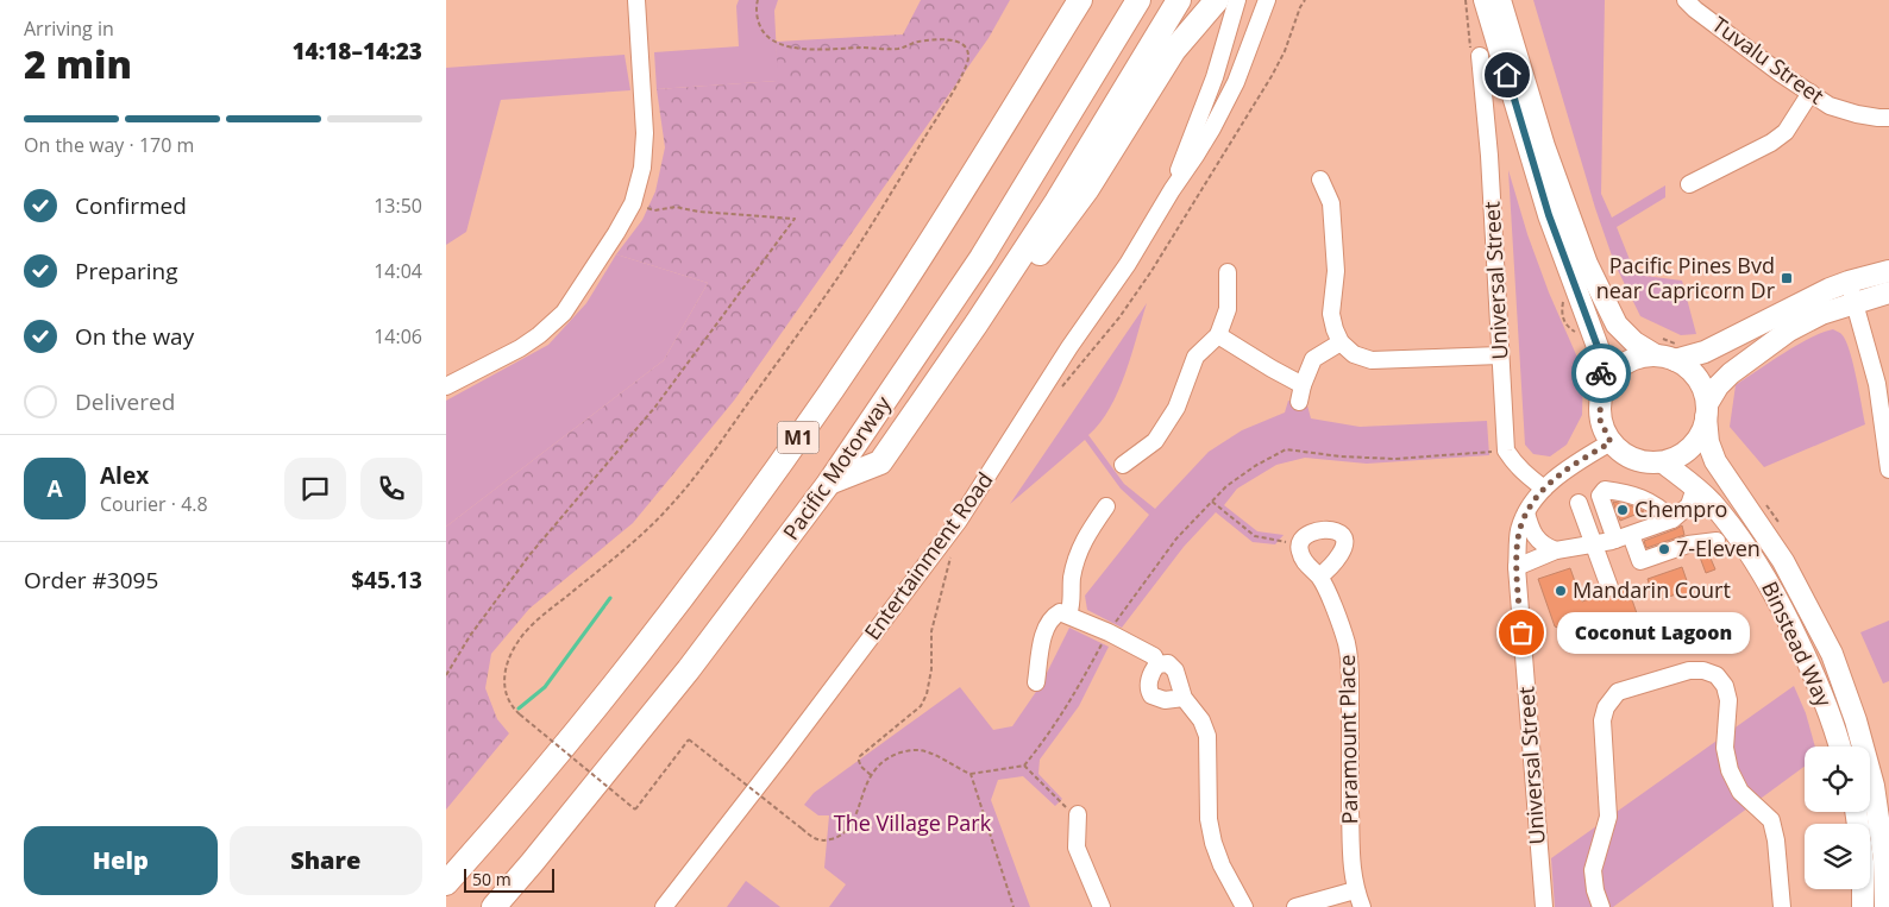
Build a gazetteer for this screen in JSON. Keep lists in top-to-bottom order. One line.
{"streets":{"highway":["M1","Pacific Motorway"],"main road":["Binstead Way"],"street":["Tuvalu Street","Universal Street","Entertainment Road","Paramount Place"]},"crossings":[["Universal Street","Binstead Way"]],"parks":["The Village Park"],"places":{"transit":["Pacific Pines Bvd near Capricorn Dr"],"other":["Chempro","7-Eleven","Mandarin Court","Coconut Lagoon"]},"scale_bar":"50 m","page":{"heading":["2 min","Arriving in","14:18–14:23"],"panel":["Alex","Courier · 4.8","Order #3095","$45.13"],"bar":"On the way · 170 m","list":[["Confirmed","13:50"],["Preparing","14:04"],["On the way","14:06"],"Delivered"],"round":"A","bubble":"Coconut Lagoon","buttons":["Help","Share"],"scale":"50 m"}}
